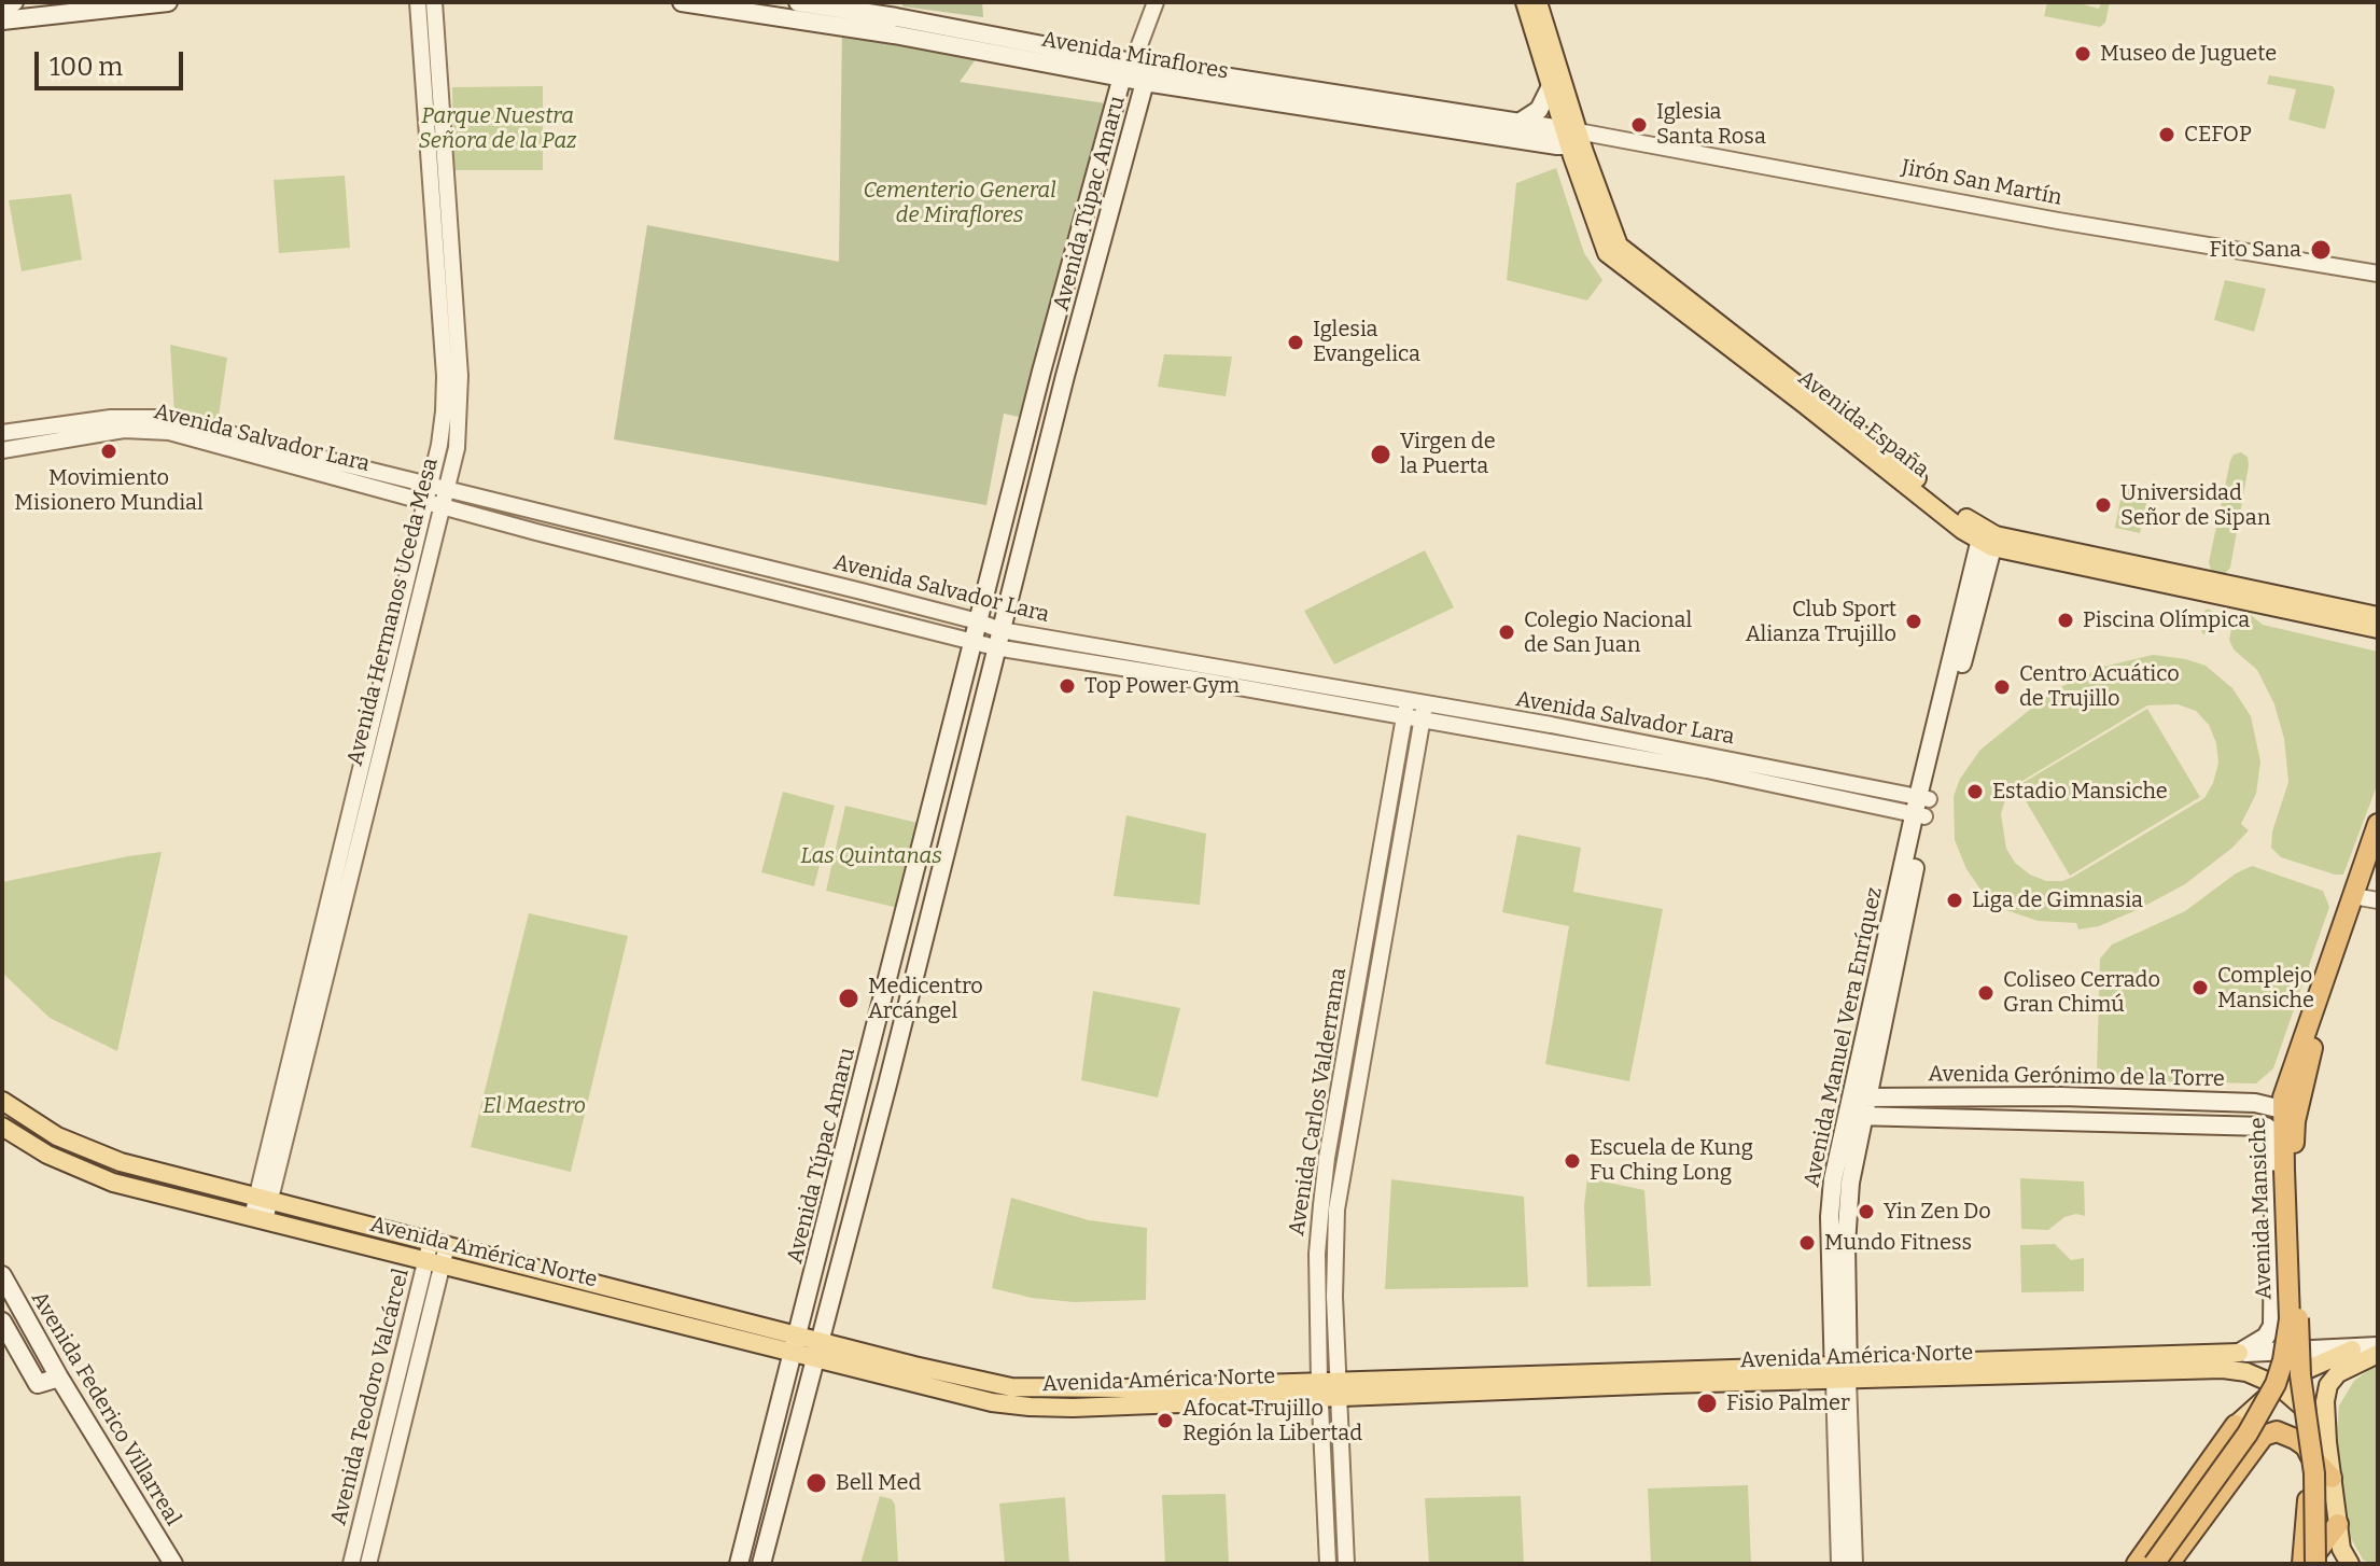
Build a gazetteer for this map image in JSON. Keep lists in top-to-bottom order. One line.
{"streets":{"highway":["Avenida Mansiche"],"main road":["Avenida Miraflores","Avenida Túpac Amaru","Avenida España","Avenida Manuel Vera Enríquez","Avenida Gerónimo de la Torre","Avenida América Norte","Avenida Federico Villarreal"],"street":["Jirón San Martín","Avenida Salvador Lara","Avenida Hermanos Uceda Mesa","Avenida Carlos Valderrama","Avenida Teodoro Valcárcel"]},"crossings":[["Avenida Miraflores","Jirón San Martín"],["Avenida Miraflores","Avenida Túpac Amaru"],["Avenida Miraflores","Avenida España"],["Jirón San Martín","Avenida España"],["Avenida Túpac Amaru","Avenida Salvador Lara"],["Avenida Túpac Amaru","Avenida América Norte"],["Avenida España","Avenida Manuel Vera Enríquez"],["Avenida Salvador Lara","Avenida Hermanos Uceda Mesa"],["Avenida Salvador Lara","Avenida Manuel Vera Enríquez"],["Avenida Salvador Lara","Avenida Carlos Valderrama"],["Avenida Hermanos Uceda Mesa","Avenida América Norte"],["Avenida Manuel Vera Enríquez","Avenida Gerónimo de la Torre"],["Avenida Manuel Vera Enríquez","Avenida América Norte"],["Avenida Gerónimo de la Torre","Avenida Mansiche"],["Avenida Carlos Valderrama","Avenida América Norte"],["Avenida Mansiche","Avenida América Norte"],["Avenida América Norte","Avenida Teodoro Valcárcel"]],"parks":["Parque Nuestra Señora de la Paz","Cementerio General de Miraflores","Las Quintanas","El Maestro"],"places":["Museo de Juguete","Iglesia Santa Rosa","CEFOP","Fito Sana","Iglesia Evangelica","Movimiento Misionero Mundial","Virgen de la Puerta","Universidad Señor de Sipan","Piscina Olímpica","Club Sport Alianza Trujillo","Colegio Nacional de San Juan","Top Power Gym","Centro Acuático de Trujillo","Estadio Mansiche","Liga de Gimnasia","Complejo Mansiche","Coliseo Cerrado Gran Chimú","Medicentro Arcángel","Escuela de Kung Fu Ching Long","Yin Zen Do","Mundo Fitness","Fisio Palmer","Afocat Trujillo Región la Libertad","Bell Med"],"scale_bar":"100 m"}
